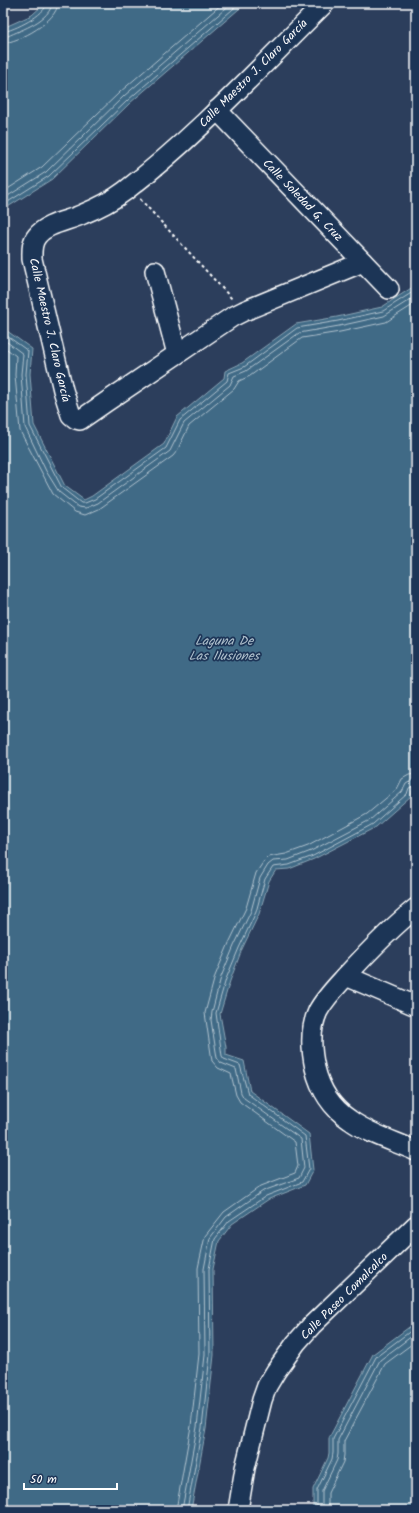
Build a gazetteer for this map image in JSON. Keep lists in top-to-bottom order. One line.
{"streets":{"street":["Calle Maestro J. Claro García","Calle Soledad G. Cruz","Calle Paseo Comalcalco"]},"crossings":[["Calle Maestro J. Claro García","Calle Soledad G. Cruz"]],"water":["Laguna De Las Ilusiones"],"scale_bar":"50 m"}
